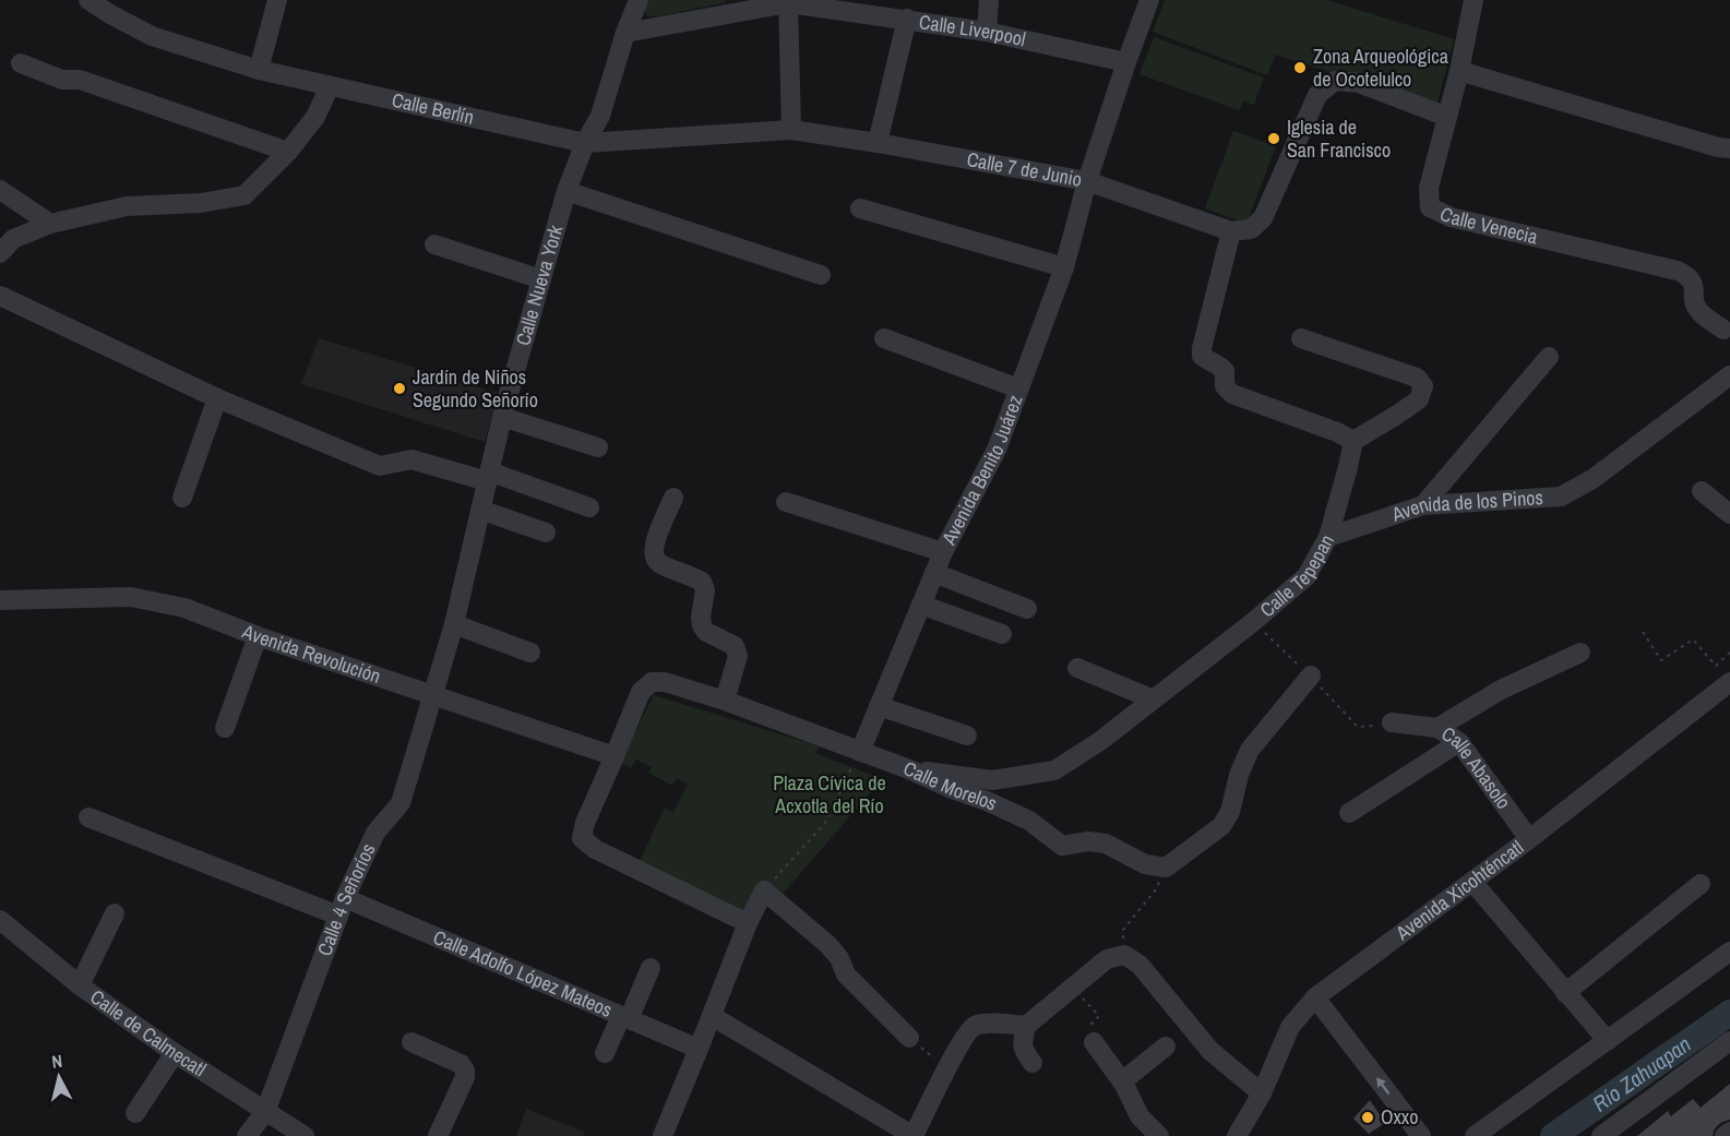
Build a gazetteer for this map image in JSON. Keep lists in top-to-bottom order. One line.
{"streets":{"street":["Calle Liverpool","Calle Berlín","Calle 7 de Junio","Calle Venecia","Calle Nueva York","Avenida Benito Juárez","Avenida de los Pinos","Calle Tepepan","Avenida Revolución","Calle Abasolo","Calle Morelos","Avenida Xicohténcatl","Calle 4 Señoríos","Calle Adolfo López Mateos","Calle de Calmecatl"]},"crossings":[["Calle Liverpool","Calle Nueva York"],["Calle Liverpool","Avenida Benito Juárez"],["Calle Berlín","Calle 7 de Junio"],["Calle Berlín","Calle Nueva York"],["Calle 7 de Junio","Calle Venecia"],["Calle 7 de Junio","Avenida Benito Juárez"],["Calle Nueva York","Avenida Revolución"],["Calle Nueva York","Calle 4 Señoríos"],["Avenida Benito Juárez","Calle Morelos"],["Avenida de los Pinos","Calle Tepepan"],["Calle Tepepan","Calle Morelos"],["Avenida Revolución","Calle Morelos"],["Avenida Revolución","Calle 4 Señoríos"],["Calle Abasolo","Avenida Xicohténcatl"],["Calle 4 Señoríos","Calle Adolfo López Mateos"],["Calle 4 Señoríos","Calle de Calmecatl"]],"water":["Río Zahuapan"],"parks":["Plaza Cívica de Acxotla del Río"],"places":["Zona Arqueológica de Ocotelulco","Iglesia de San Francisco","Jardín de Niños Segundo Señorío","Oxxo"],"north":"top"}
